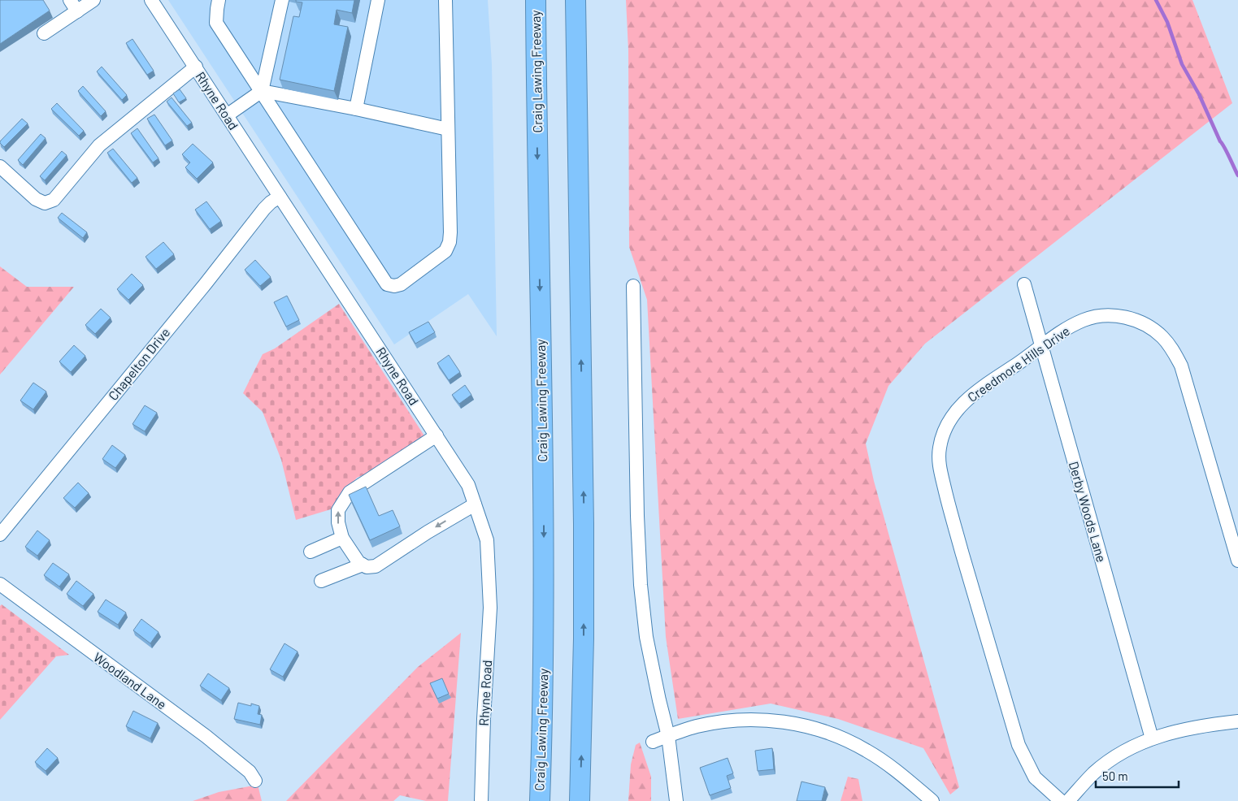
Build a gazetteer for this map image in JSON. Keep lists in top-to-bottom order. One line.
{"streets":{"highway":["Craig Lawing Freeway"],"street":["Rhyne Road","Chapelton Drive","Creedmore Hills Drive","Derby Woods Lane","Woodland Lane"]},"crossings":[["Rhyne Road","Chapelton Drive"],["Creedmore Hills Drive","Derby Woods Lane"]],"scale_bar":"50 m"}
